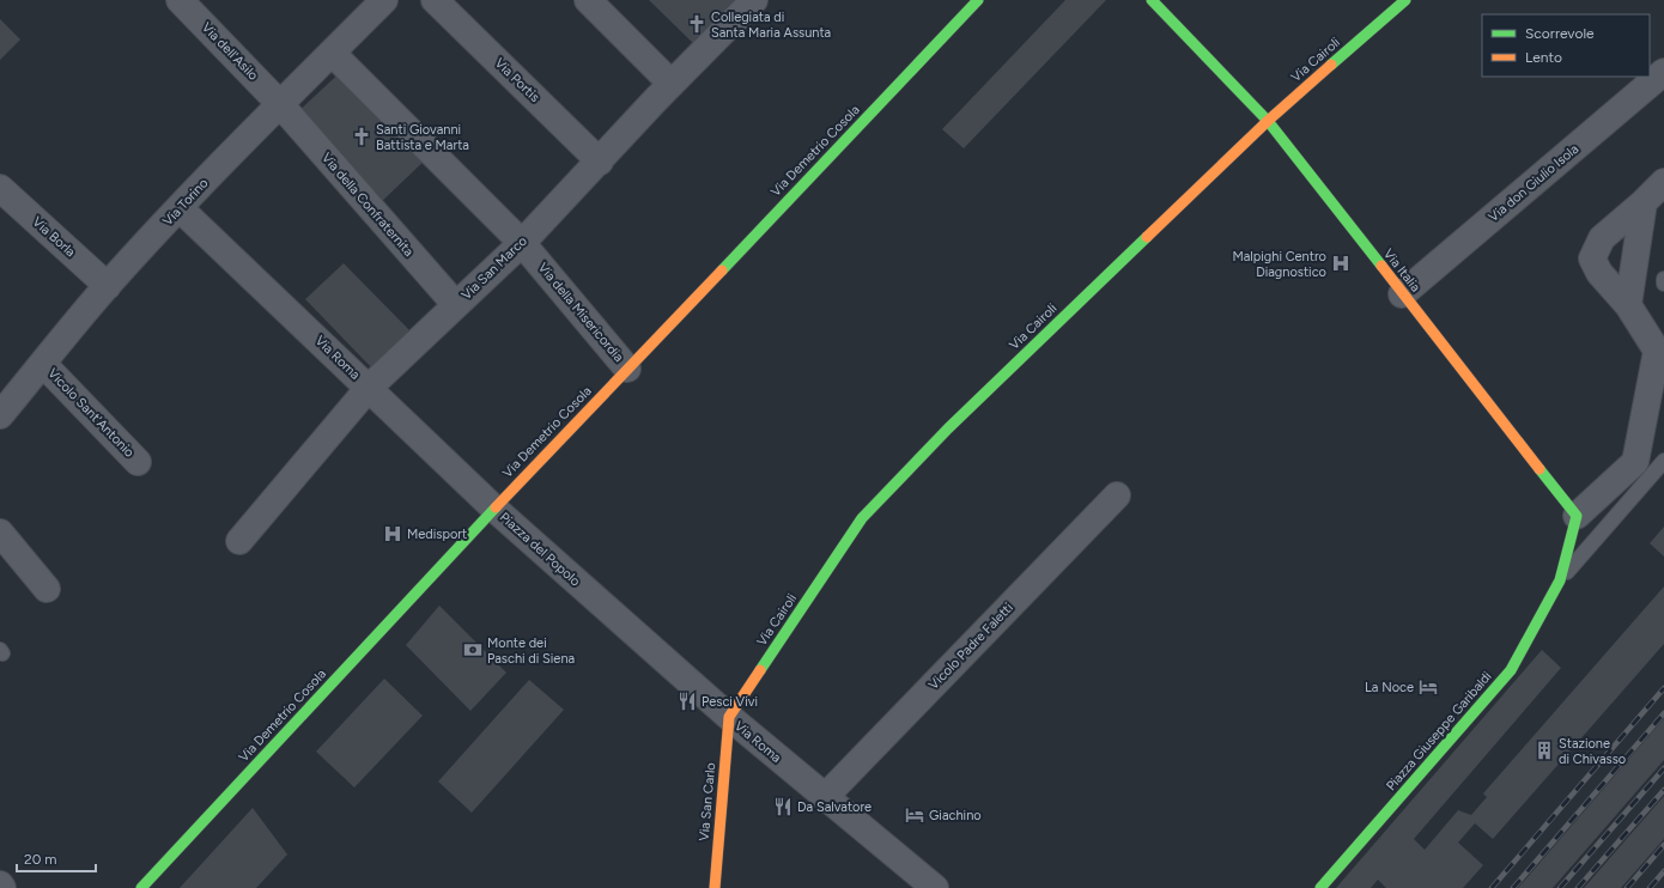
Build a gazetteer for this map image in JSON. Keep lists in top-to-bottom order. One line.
{"streets":{"street":["Via dell'Asilo","Via Cairoli","Via Portis","Via Demetrio Cosola","Via don Giulio Isola","Via Torino","Via della Confraternita","Via Borla","Via San Marco","Via Italia","Via della Misericordia","Via Roma","Vicolo Sant'Antonio","Piazza del Popolo","Vicolo Padre Faletti","Piazza Giuseppe Garibaldi","Via San Carlo"]},"crossings":[["Via dell'Asilo","Via Torino"],["Via dell'Asilo","Via della Confraternita"],["Via Cairoli","Via Italia"],["Via Cairoli","Via Roma"],["Via Cairoli","Via San Carlo"],["Via Portis","Via San Marco"],["Via Demetrio Cosola","Via della Misericordia"],["Via Demetrio Cosola","Via Roma"],["Via Demetrio Cosola","Piazza del Popolo"],["Via don Giulio Isola","Via Italia"],["Via Torino","Via della Confraternita"],["Via Torino","Via Borla"],["Via Torino","Via della Misericordia"],["Via Torino","Via Roma"],["Via Torino","Vicolo Sant'Antonio"],["Via della Confraternita","Via San Marco"],["Via San Marco","Via della Misericordia"],["Via San Marco","Via Roma"],["Via Roma","Piazza del Popolo"],["Via Roma","Vicolo Padre Faletti"],["Via Roma","Via San Carlo"]],"places":{"church":["Collegiata di Santa Maria Assunta","Santi Giovanni Battista e Marta"],"hospital":["Malpighi Centro Diagnostico","Medisport"],"bank":["Monte dei Paschi di Siena"],"hotel":["La Noce","Giachino"],"restaurant":["Pesci Vivi","Da Salvatore"],"building":["Stazione di Chivasso"]},"legend":["Scorrevole","Lento"],"scale_bar":"20 m"}
